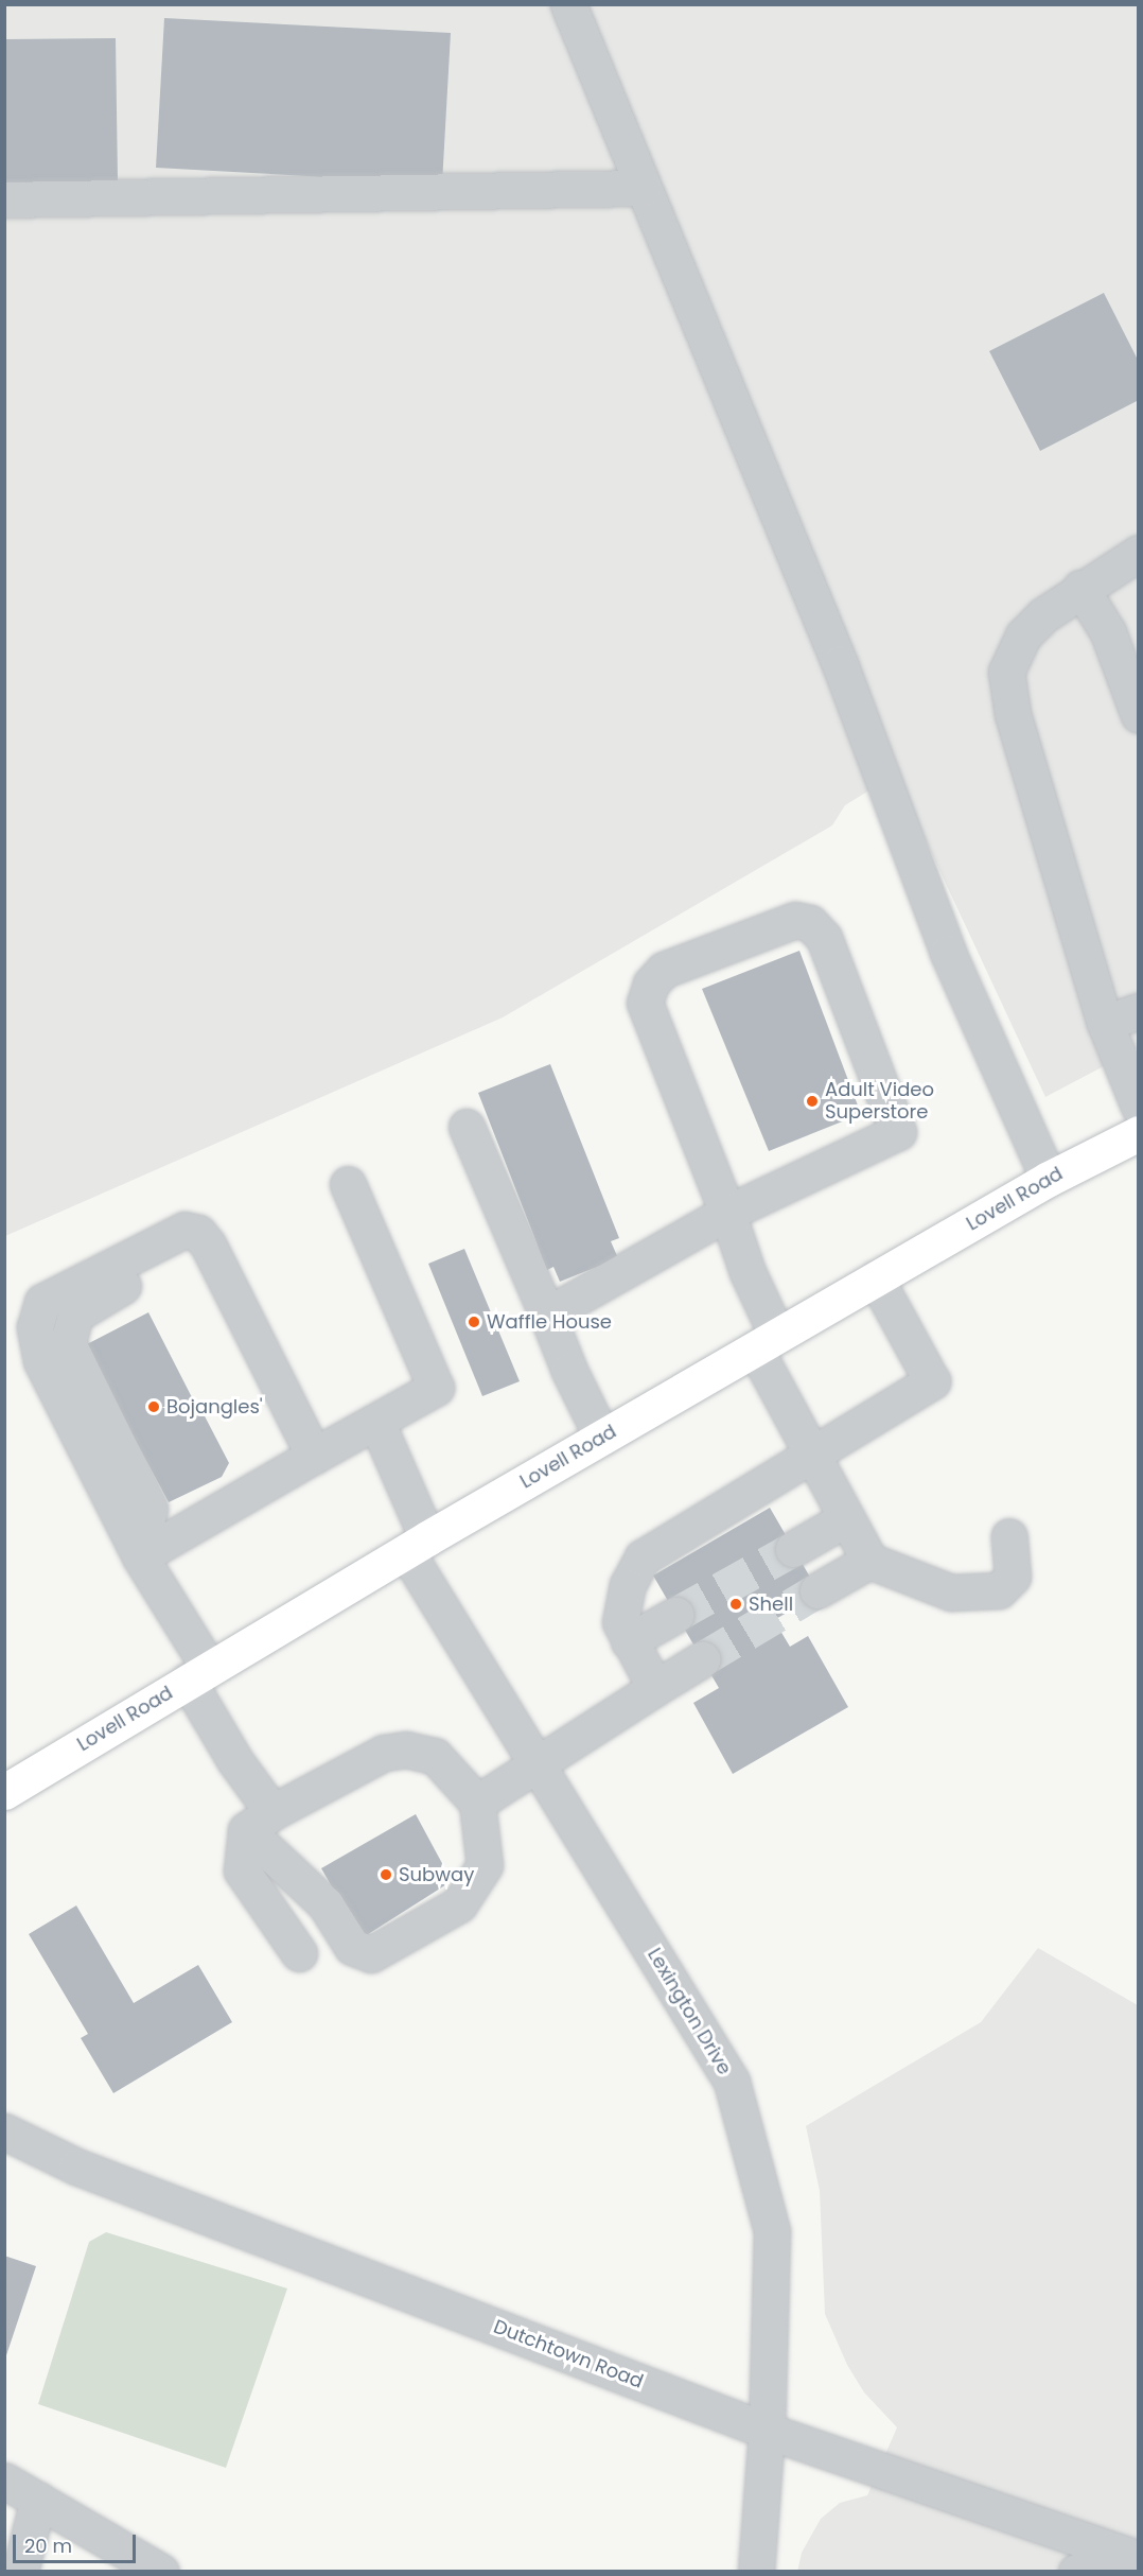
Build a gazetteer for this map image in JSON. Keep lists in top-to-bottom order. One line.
{"streets":{"main road":["Lovell Road"],"street":["Lexington Drive","Dutchtown Road"]},"crossings":[["Lovell Road","Lexington Drive"],["Lexington Drive","Dutchtown Road"]],"places":["Adult Video Superstore","Waffle House","Bojangles'","Shell","Subway"],"scale_bar":"20 m"}
